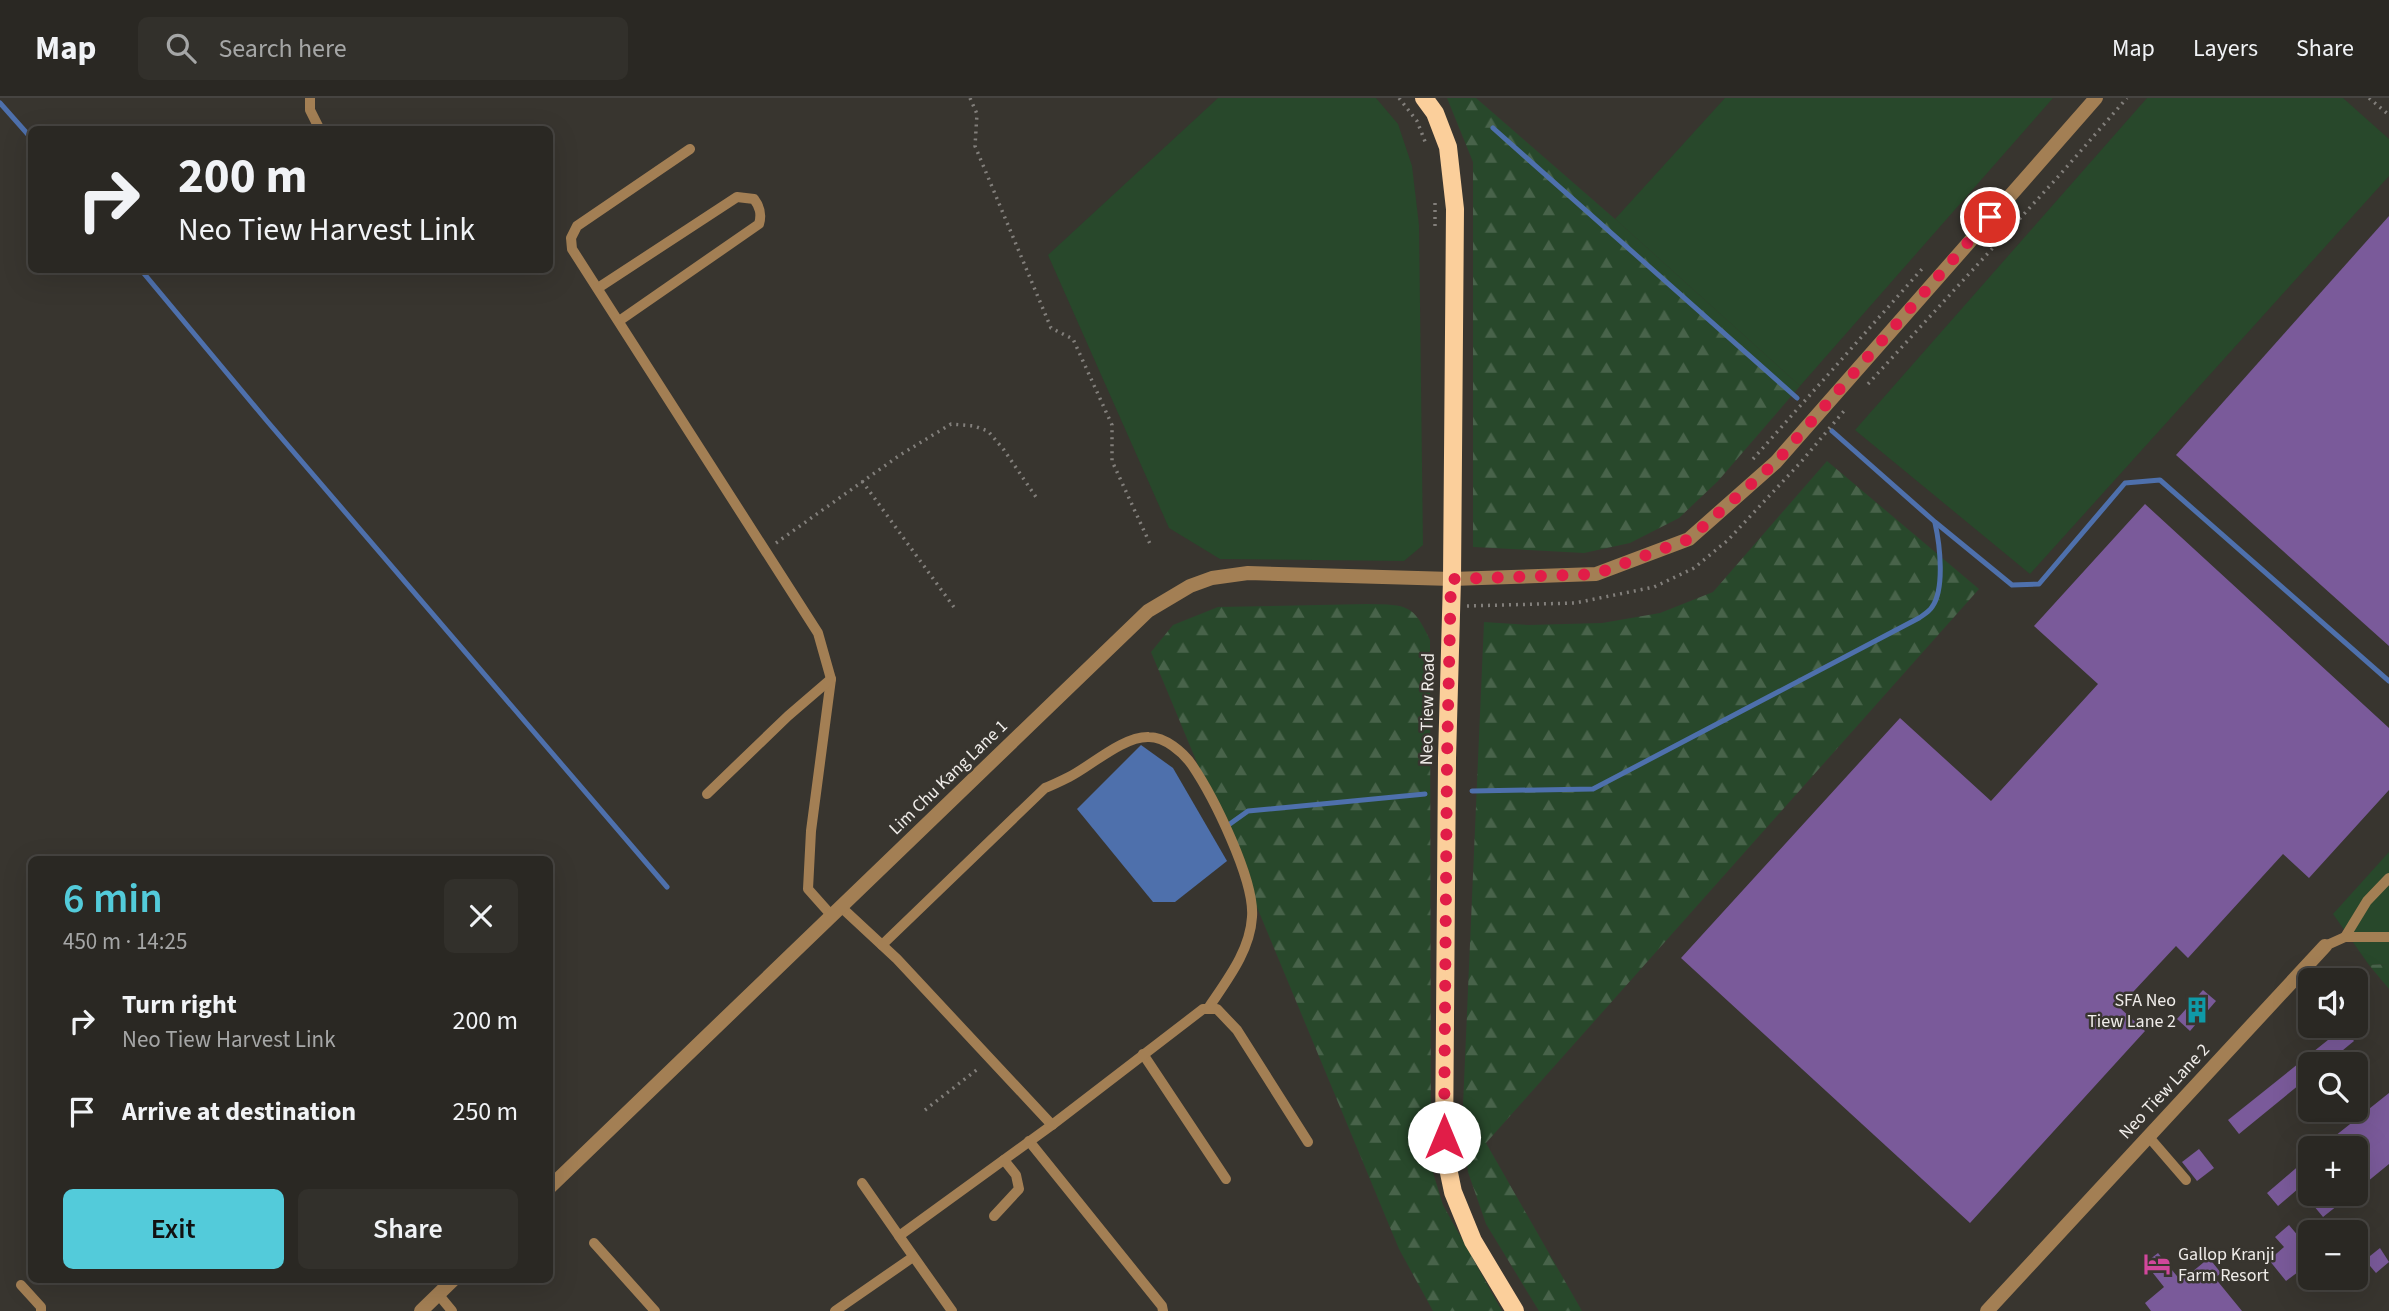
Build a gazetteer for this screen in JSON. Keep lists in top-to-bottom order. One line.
{"streets":{"main road":["Neo Tiew Road"],"street":["Lim Chu Kang Lane 1","Neo Tiew Lane 2"]},"crossings":[["Neo Tiew Road","Lim Chu Kang Lane 1"]],"places":{"building":["SFA Neo Tiew Lane 2"],"hotel":["Gallop Kranji Farm Resort"]},"page":{"header":"Map","search":"Search here","nav":["Map","Layers","Share"],"turn":["200 m","Neo Tiew Harvest Link"],"heading":["6 min","450 m · 14:25"],"map_buttons":["+","−"],"list":[{"name":"Turn right","note":"Neo Tiew Harvest Link","value":"200 m"},{"name":"Arrive at destination","value":"250 m"}],"buttons":["Exit","Share"]}}
